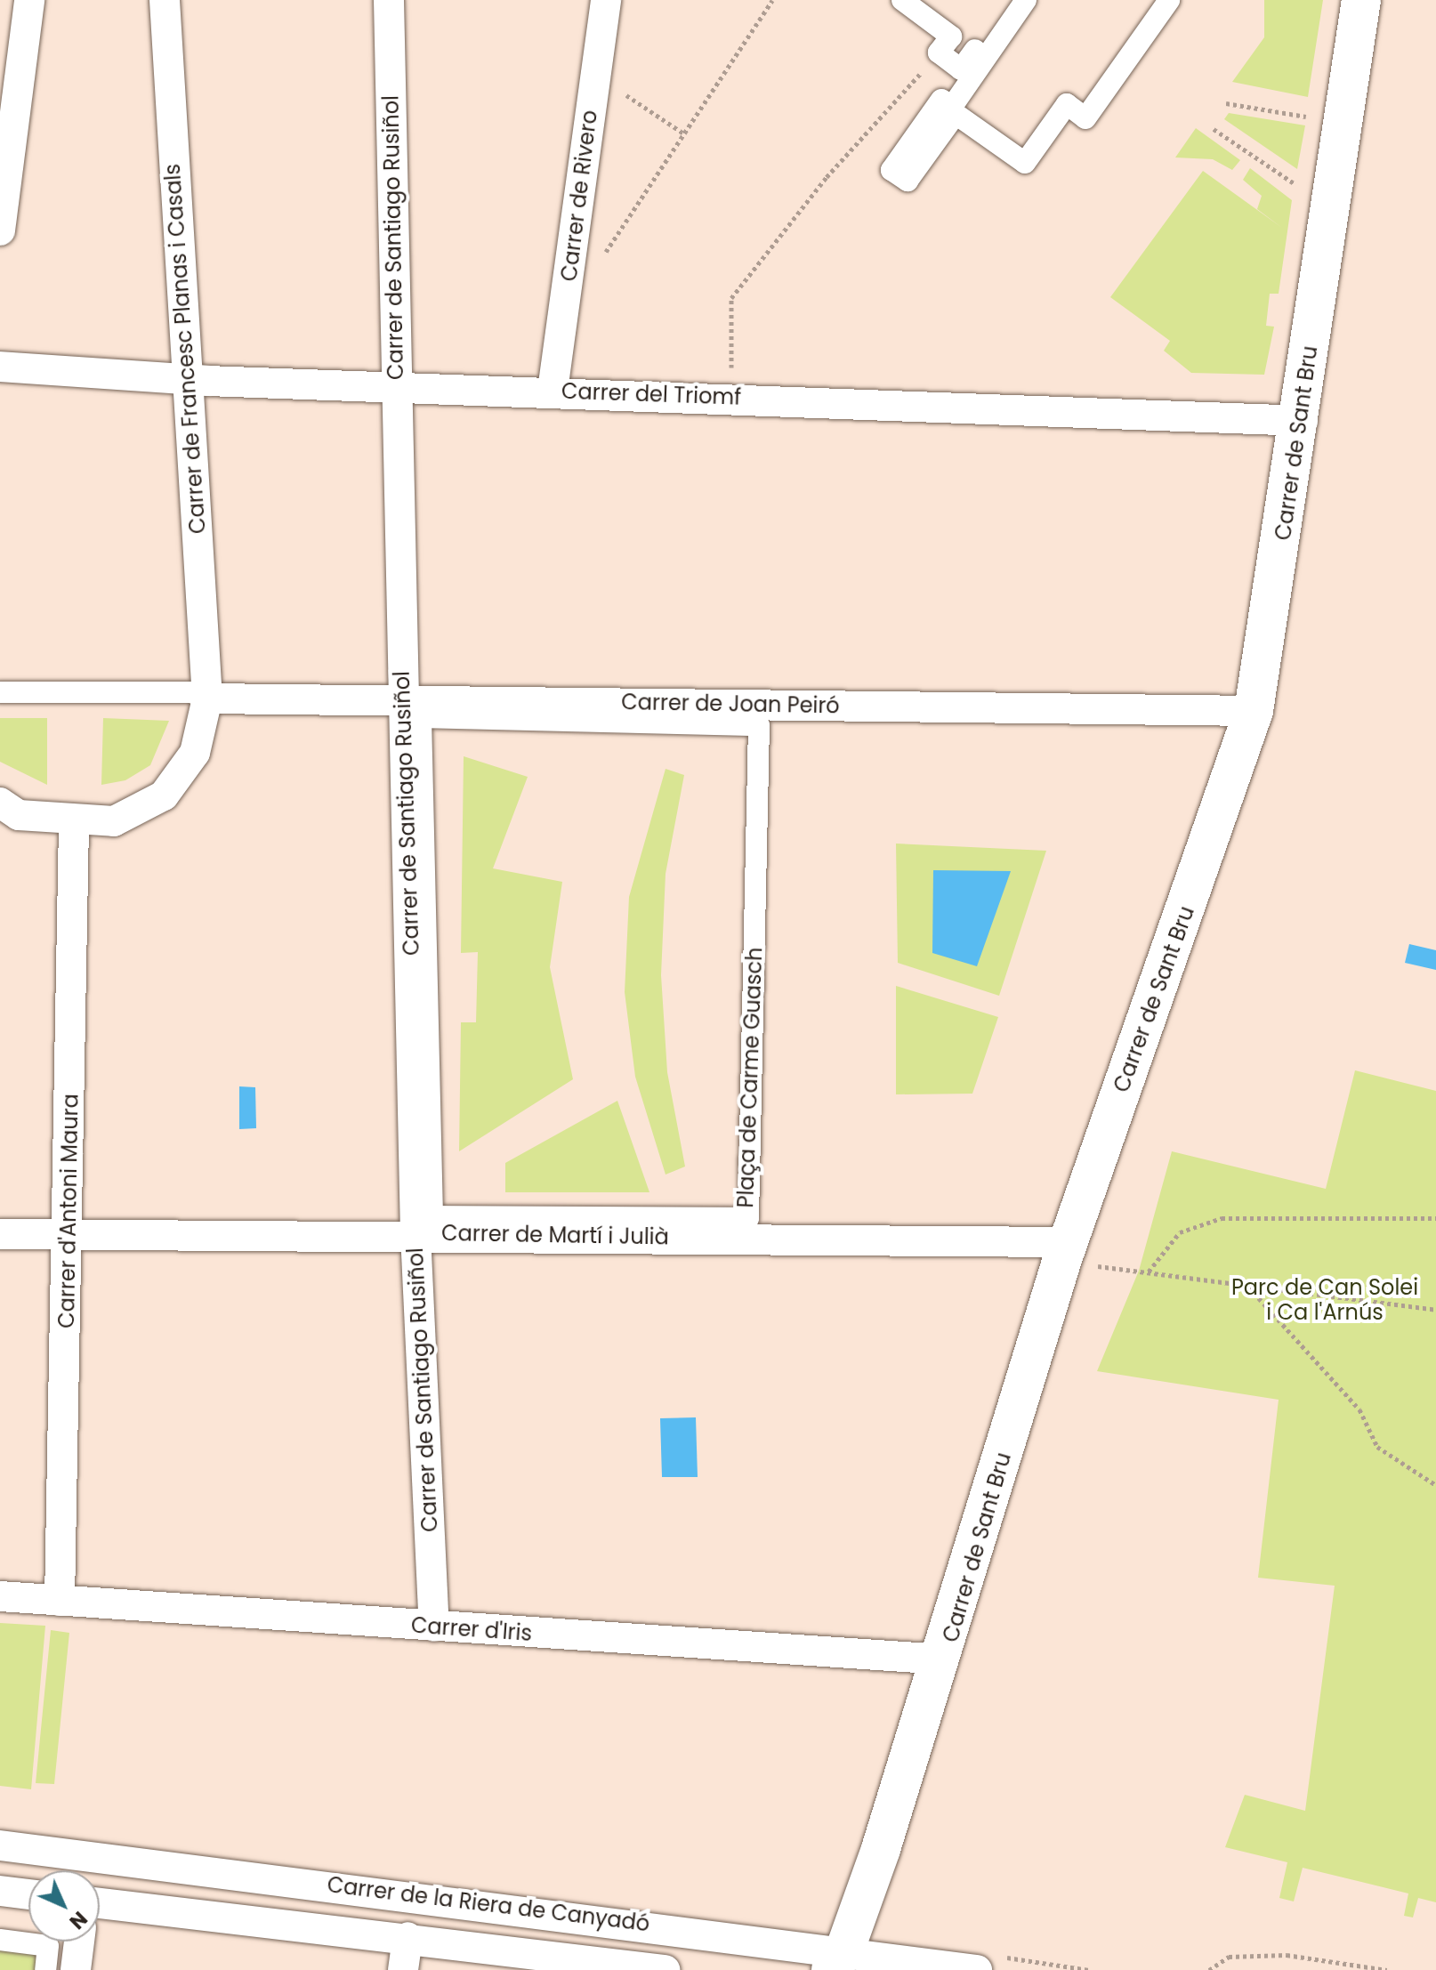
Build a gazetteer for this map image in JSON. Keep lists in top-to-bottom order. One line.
{"streets":{"main road":["Carrer de Sant Bru"],"street":["Carrer de Rivero","Carrer de Santiago Rusiñol","Carrer de Francesc Planas i Casals","Carrer del Triomf","Carrer de Joan Peiró","Plaça de Carme Guasch","Carrer d'Antoni Maura","Carrer de Martí i Julià","Carrer d'Iris","Carrer de la Riera de Canyadó"]},"crossings":[["Carrer de Rivero","Carrer del Triomf"],["Carrer de Santiago Rusiñol","Carrer del Triomf"],["Carrer de Santiago Rusiñol","Carrer de Joan Peiró"],["Carrer de Santiago Rusiñol","Carrer de Martí i Julià"],["Carrer de Santiago Rusiñol","Carrer d'Iris"],["Carrer de Francesc Planas i Casals","Carrer del Triomf"],["Carrer de Francesc Planas i Casals","Carrer de Joan Peiró"],["Carrer de Francesc Planas i Casals","Carrer d'Antoni Maura"],["Carrer del Triomf","Carrer de Sant Bru"],["Carrer de Sant Bru","Carrer de Joan Peiró"],["Carrer de Sant Bru","Carrer de Martí i Julià"],["Carrer de Sant Bru","Carrer d'Iris"],["Carrer de Sant Bru","Carrer de la Riera de Canyadó"],["Carrer d'Antoni Maura","Carrer de Martí i Julià"],["Carrer d'Antoni Maura","Carrer d'Iris"]],"parks":["Parc de Can Solei i Ca l'Arnús"],"north":"bottom right"}
